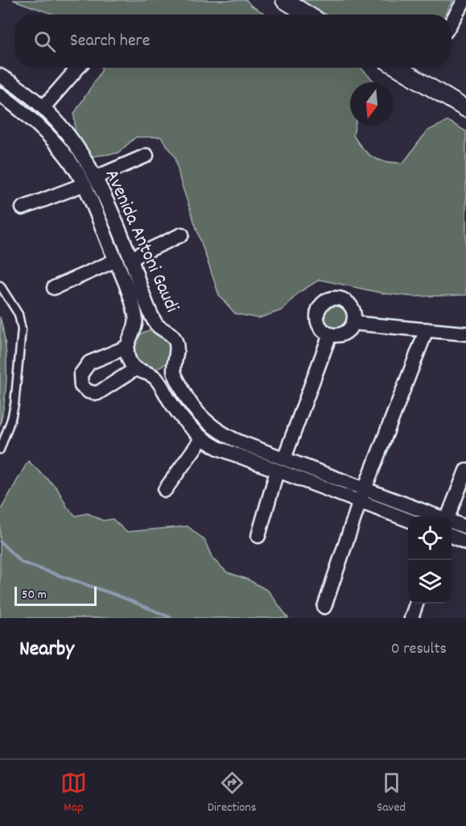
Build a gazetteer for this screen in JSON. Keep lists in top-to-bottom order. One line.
{"streets":{"street":["Avenida Antoni Gaudi"]},"scale_bar":"50 m","north":"bottom","page":{"search":"Search here","scale":"50 m","heading":["Nearby","0 results"],"nav":["Map","Directions","Saved"]}}
